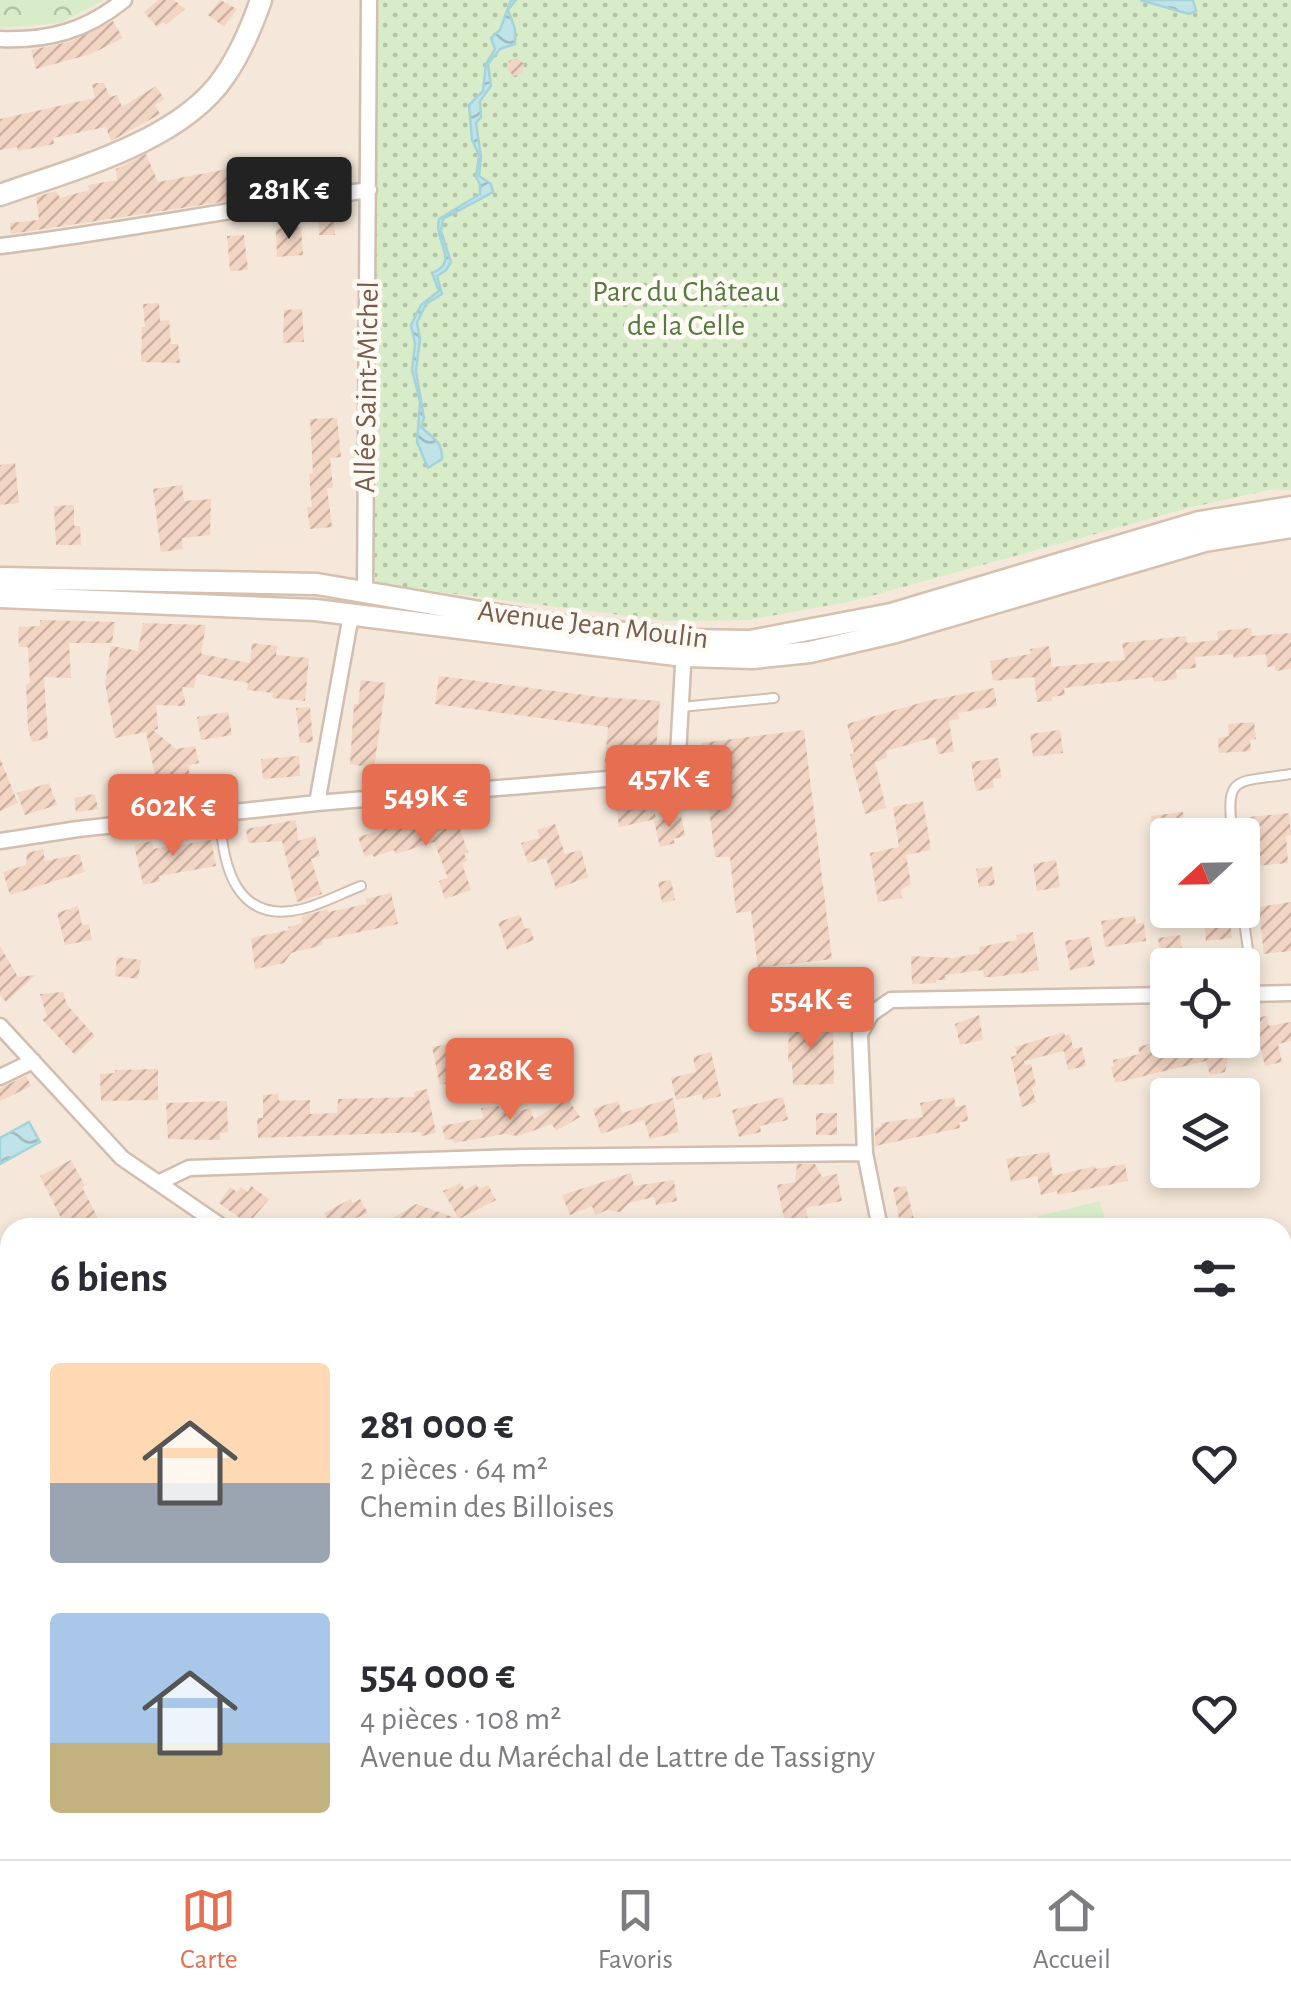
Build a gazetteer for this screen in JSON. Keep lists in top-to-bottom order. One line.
{"streets":{"main road":["Avenue Jean Moulin"],"street":["Allée Saint-Michel"]},"crossings":[["Allée Saint-Michel","Avenue Jean Moulin"]],"parks":["Parc du Château de la Celle"],"north":"left","page":{"price":["281K €","457K €","549K €","602K €","554K €","228K €"],"heading":"6 biens","list":[{"name":"281 000 €","note":"2 pièces · 64 m² · Chemin des Billoises"},{"name":"554 000 €","note":"4 pièces · 108 m² · Avenue du Maréchal de Lattre de Tassigny"}],"tabs":["Carte","Favoris","Accueil"]}}
